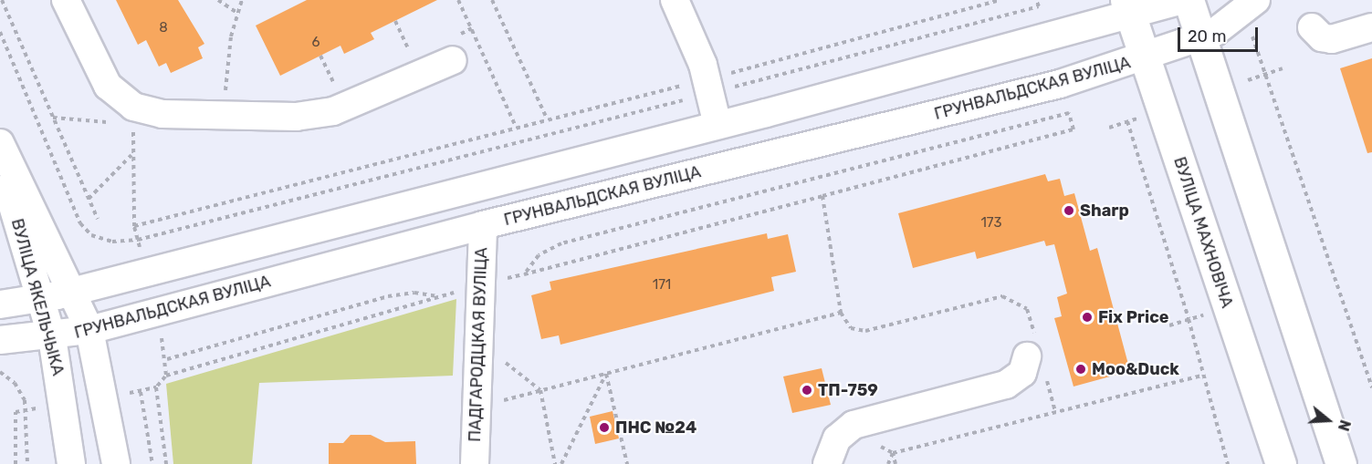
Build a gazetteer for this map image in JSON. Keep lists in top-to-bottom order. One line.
{"streets":{"main road":["ВУЛІЦА МАХНОВІЧА"],"street":["ГРУНВАЛЬДСКАЯ ВУЛІЦА","ВУЛІЦА ЯКЕЛЬЧЫКА","ПАДГАРОДЦКАЯ ВУЛІЦА"]},"crossings":[["ГРУНВАЛЬДСКАЯ ВУЛІЦА","ВУЛІЦА МАХНОВІЧА"],["ГРУНВАЛЬДСКАЯ ВУЛІЦА","ВУЛІЦА ЯКЕЛЬЧЫКА"],["ГРУНВАЛЬДСКАЯ ВУЛІЦА","ПАДГАРОДЦКАЯ ВУЛІЦА"]],"places":["Sharp","Fix Price","Моо&Duck","ТП-759","ПНС №24"],"house_numbers":["8","6","173","171"],"scale_bar":"20 m","north":"right"}
